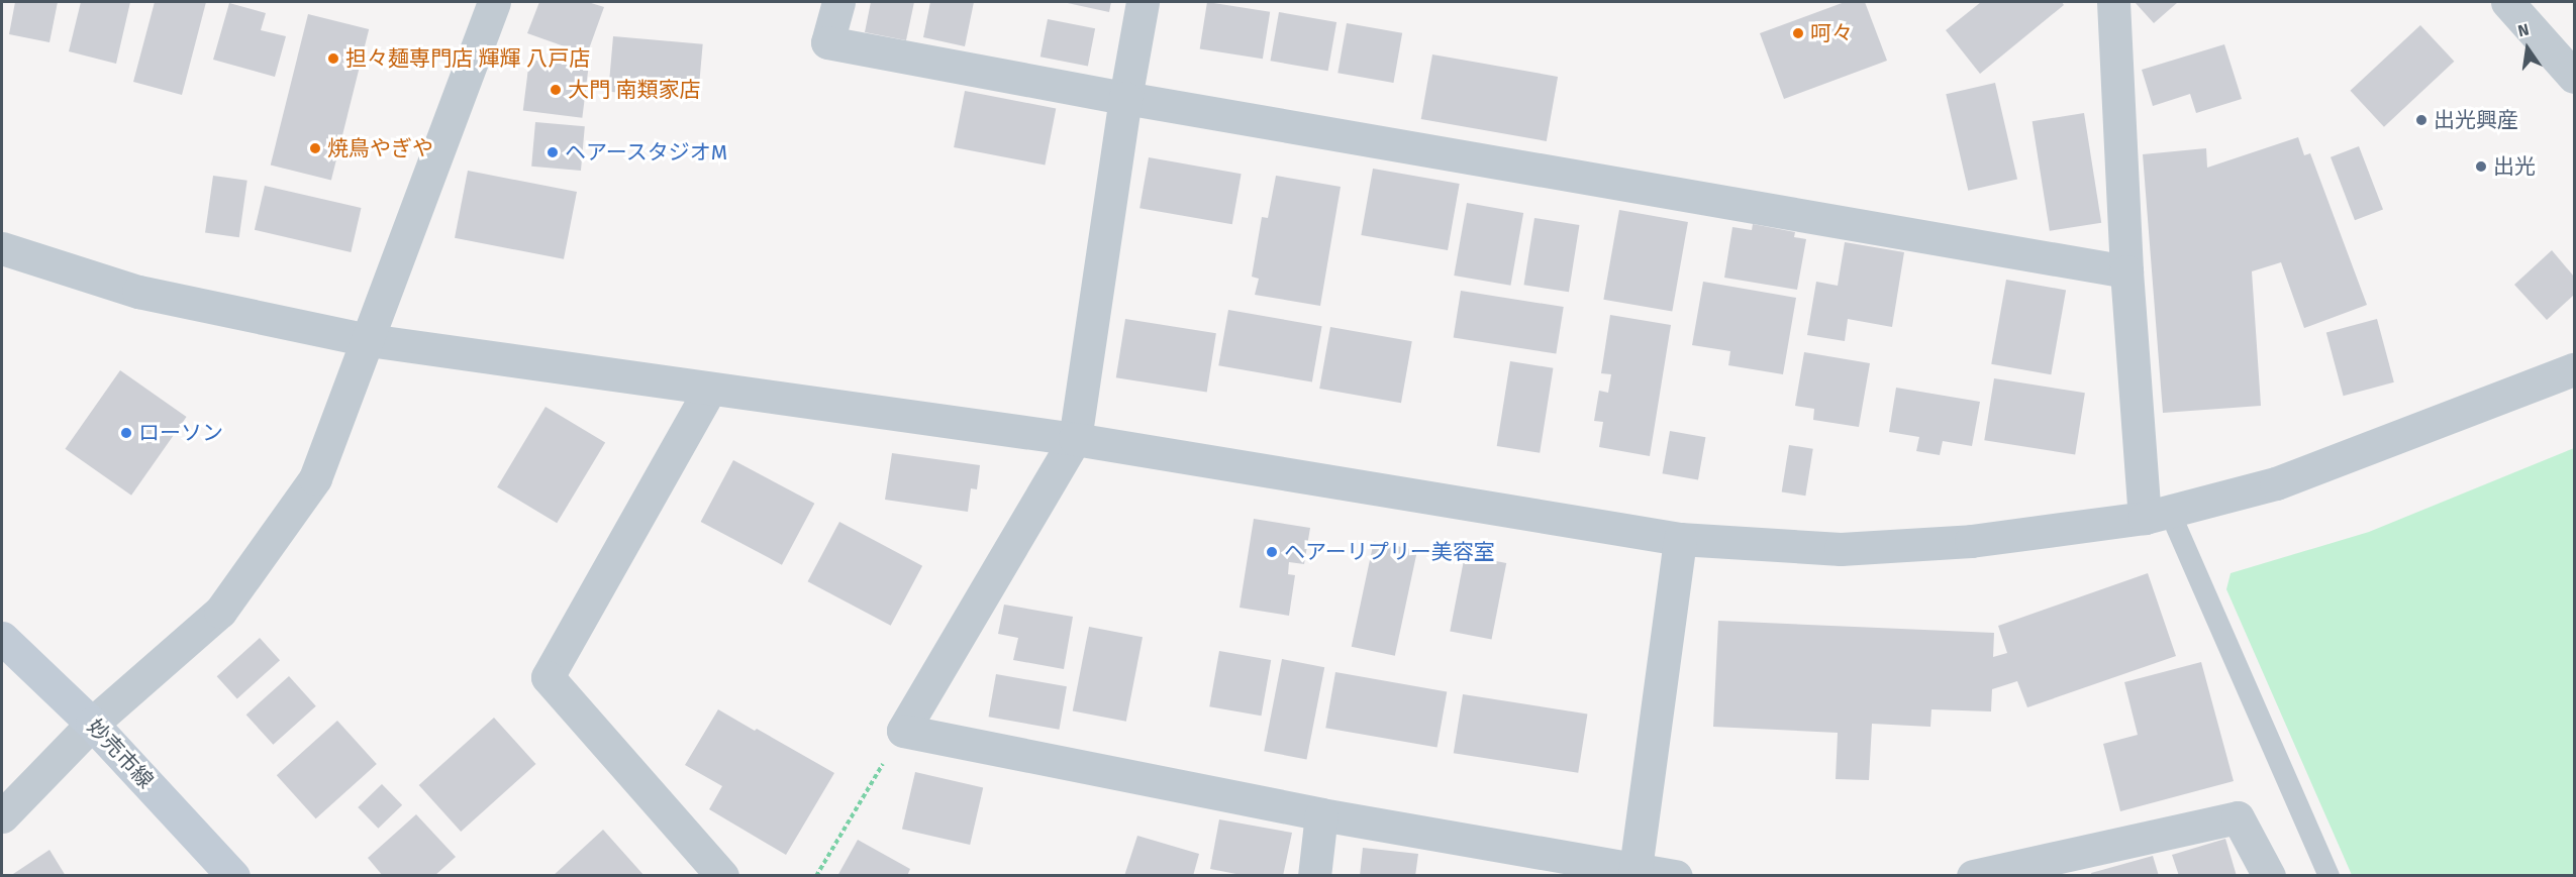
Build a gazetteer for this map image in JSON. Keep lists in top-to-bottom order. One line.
{"streets":{"main road":["妙売市線"]},"places":["呵々","担々麺専門店 輝輝 八戸店","大門 南類家店","出光興産","焼鳥やぎや","ヘアースタジオM","出光","ローソン","ヘアーリプリー美容室"],"north":"top"}
